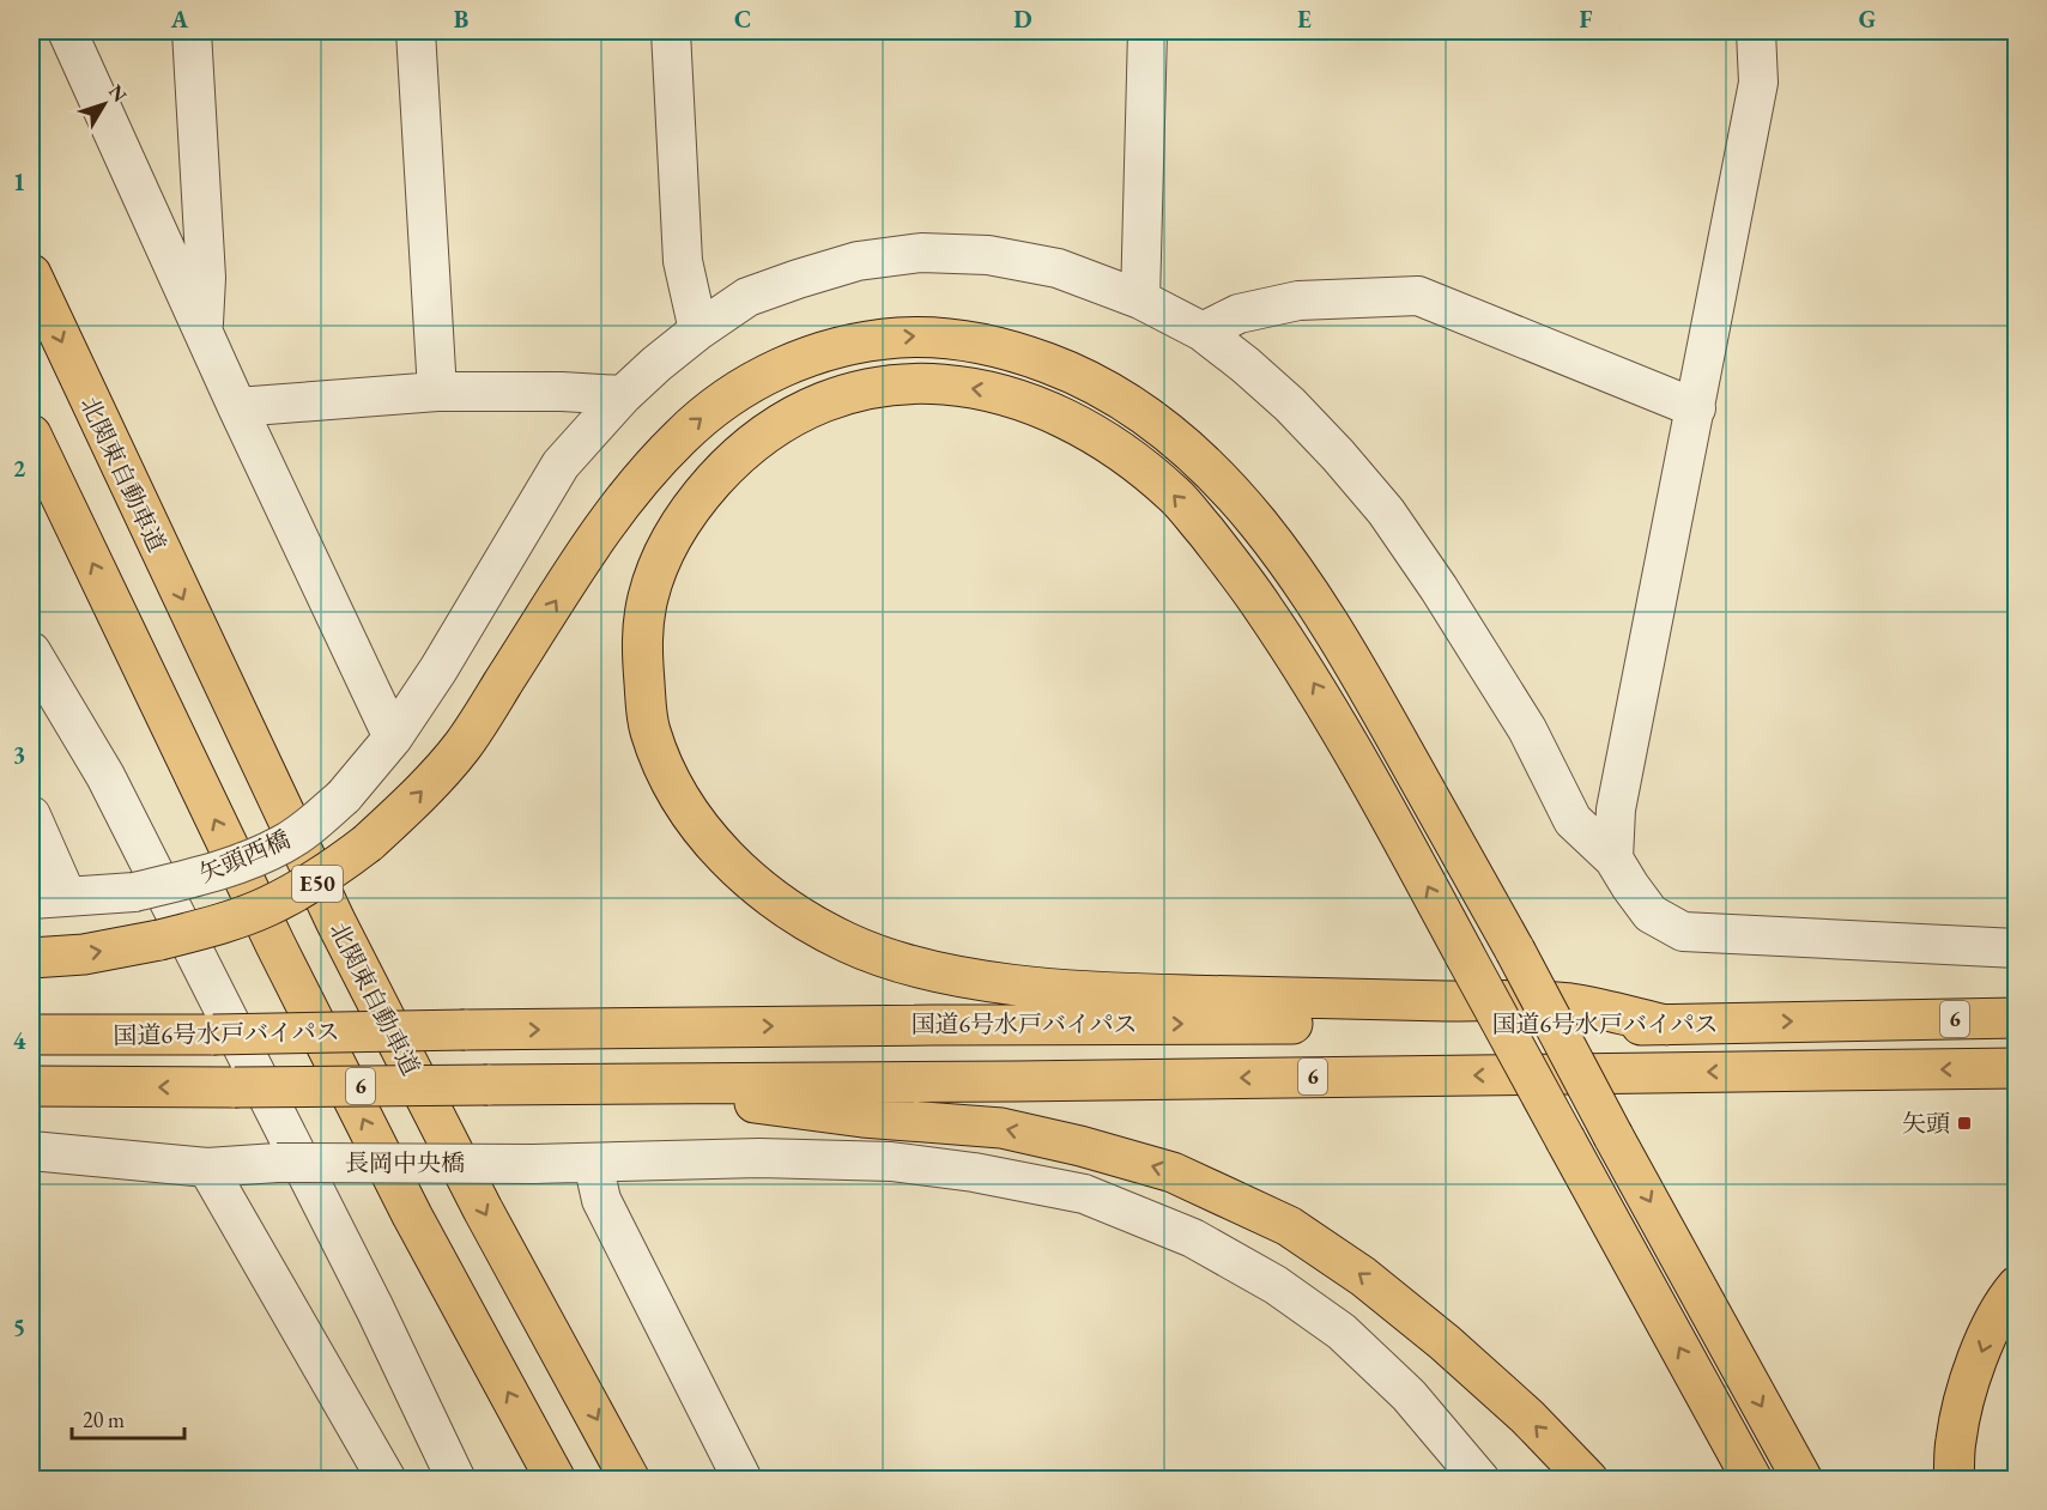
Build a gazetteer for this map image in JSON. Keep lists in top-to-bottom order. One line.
{"streets":{"highway":["北関東自動車道","E50","6","国道6号水戸バイパス"],"street":["矢頭西橋","長岡中央橋"]},"places":{"transit":["矢頭"]},"scale_bar":"20 m","north":"top right","grid":{"columns":["A","B","C","D","E","F","G"],"rows":["1","2","3","4","5"]}}
